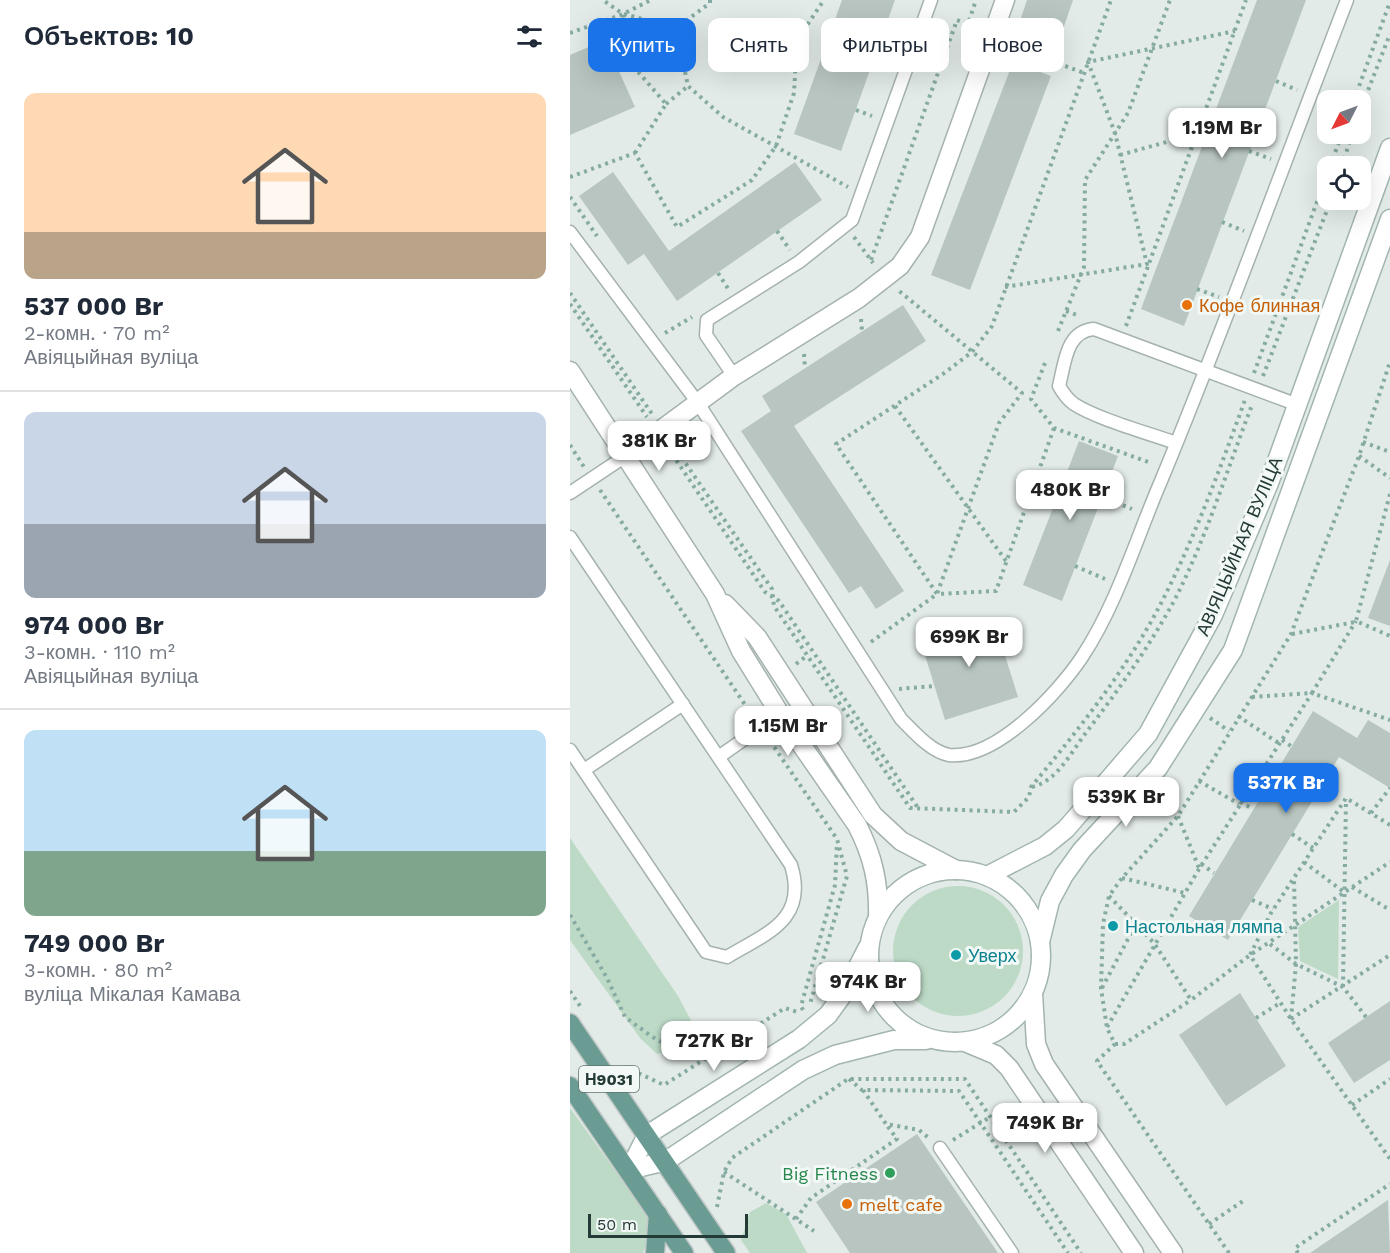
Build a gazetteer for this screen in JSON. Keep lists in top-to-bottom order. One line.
{"streets":{"main road":["АВІЯЦЫЙНАЯ ВУЛІЦА","Н9031"]},"places":["Кофе блинная","Настольная лямпа","Уверх","Big Fitness","melt cafe"],"scale_bar":"50 m","north":"bottom left","page":{"heading":"Объектов: 10","chip":["Купить","Снять","Фильтры","Новое"],"list":[{"name":"537 000 Br","note":"2-комн. · 70 m² · Авіяцыйная вуліца"},{"name":"974 000 Br","note":"3-комн. · 110 m² · Авіяцыйная вуліца"},{"name":"749 000 Br","note":"3-комн. · 80 m² · вуліца Мікалая Камава"}],"price":["1.19M Br","381K Br","480K Br","699K Br","1.15M Br","537K Br","539K Br","974K Br","727K Br","749K Br"],"scale":"50 m"}}
